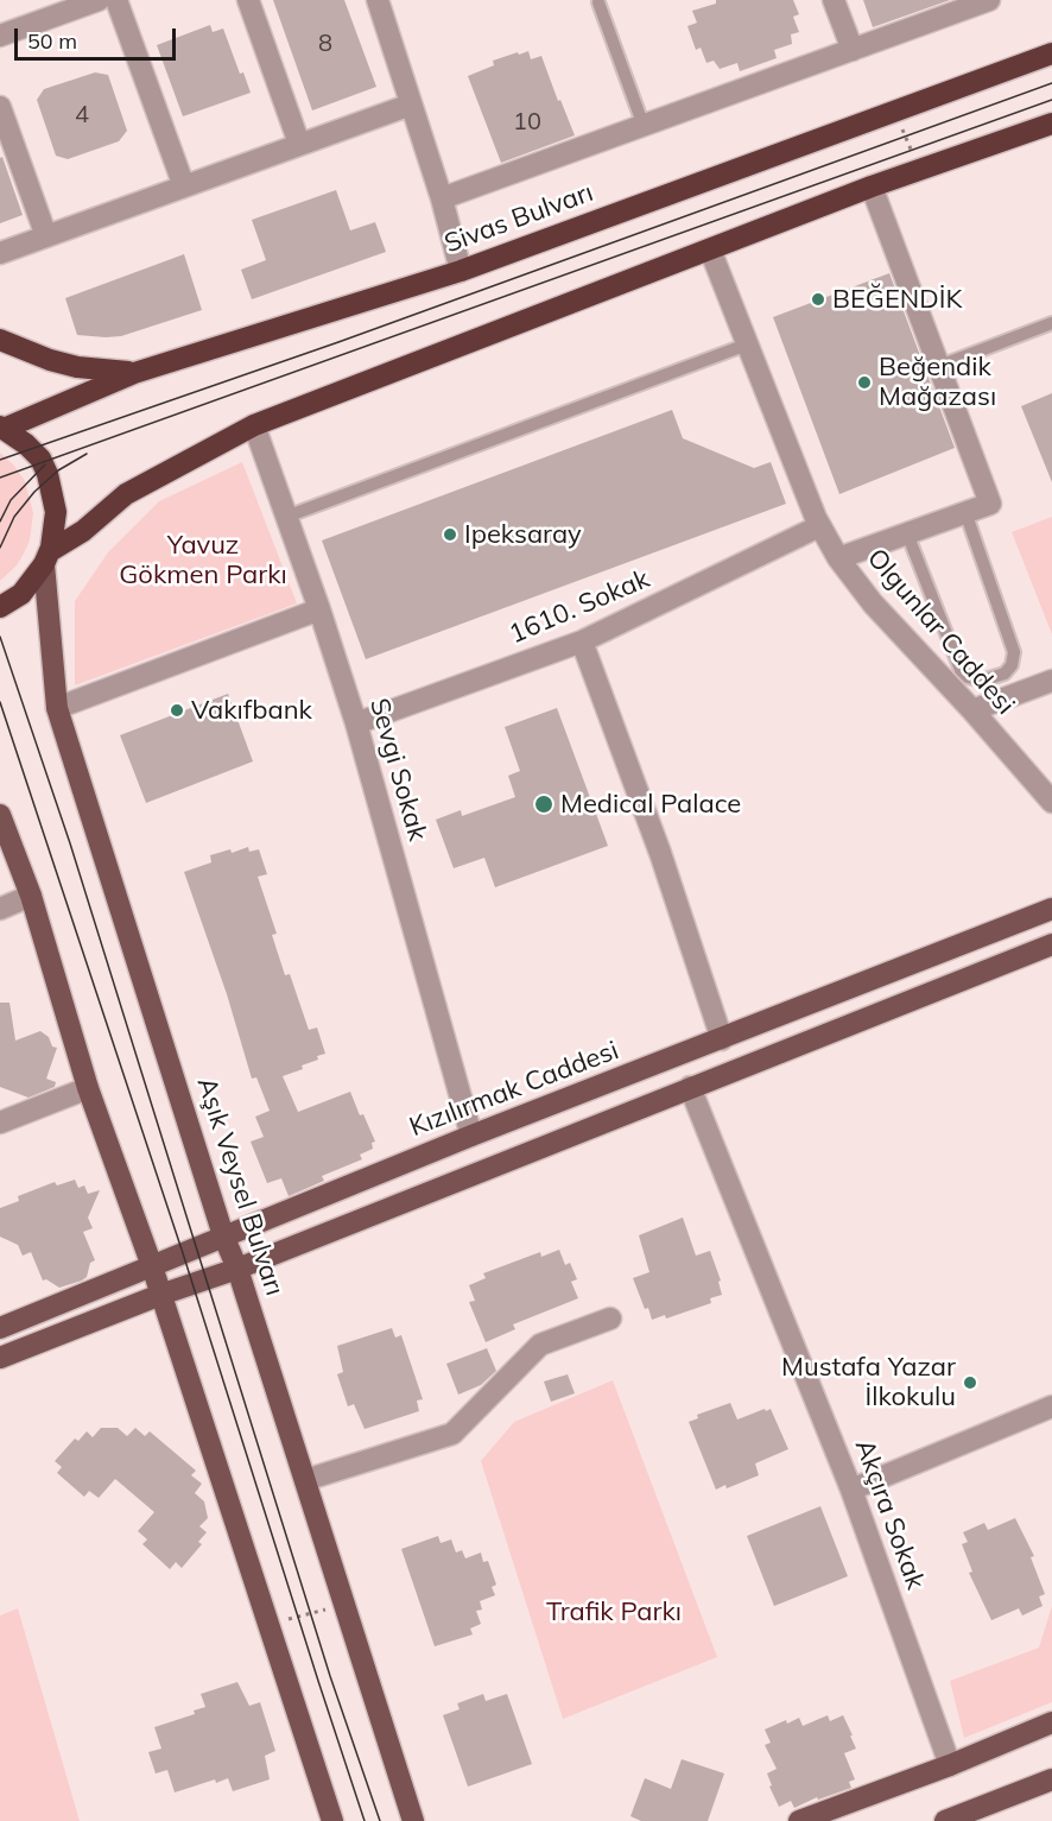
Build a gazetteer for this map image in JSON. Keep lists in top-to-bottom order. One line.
{"streets":{"highway":["Sivas Bulvarı"],"main road":["Kızılırmak Caddesi","Aşık Veysel Bulvarı"],"street":["1610. Sokak","Olgunlar Caddesi","Sevgi Sokak","Akçıra Sokak"]},"crossings":[["1610. Sokak","Olgunlar Caddesi"],["1610. Sokak","Sevgi Sokak"],["Sevgi Sokak","Kızılırmak Caddesi"],["Kızılırmak Caddesi","Aşık Veysel Bulvarı"]],"parks":["Yavuz Gökmen Parkı","Trafik Parkı"],"places":["BEĞENDİK","Beğendik Mağazası","Ipeksaray","Vakıfbank","Medical Palace","Mustafa Yazar İlkokulu"],"house_numbers":["8","4","10"],"scale_bar":"50 m"}
